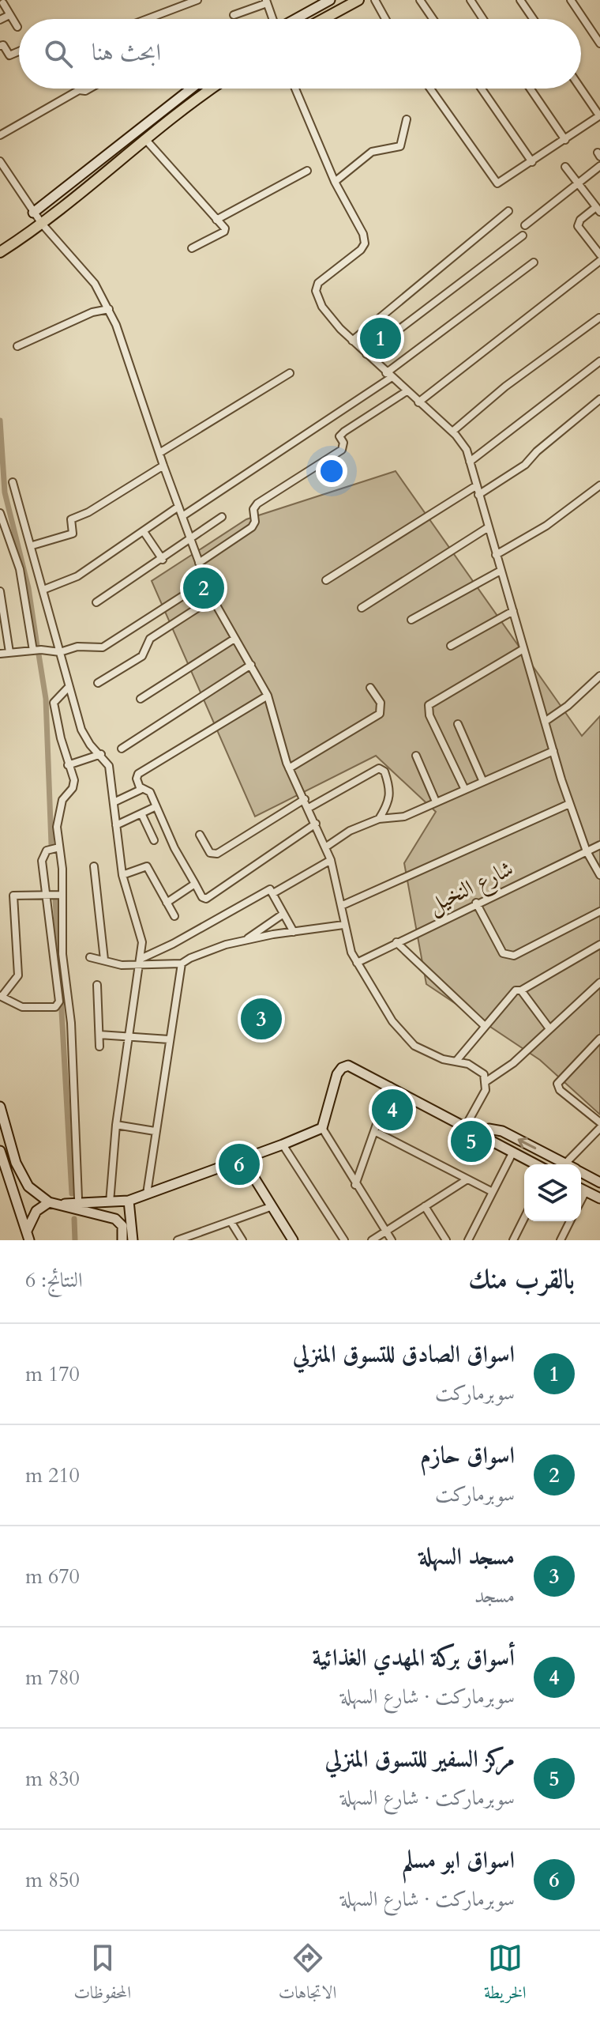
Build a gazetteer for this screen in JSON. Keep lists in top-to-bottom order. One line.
{"streets":{"street":["شارع النخيل"]},"page":{"search":"ابحث هنا","pins":["1","2","3","4","5","6"],"heading":["بالقرب منك","النتائج: 6"],"list":[{"mark":"1","name":"اسواق الصادق للتسوق المنزلي","note":"سوبرماركت","value":"170 m"},{"mark":"2","name":"اسواق حازم","note":"سوبرماركت","value":"210 m"},{"mark":"3","name":"مسجد السهلة","note":"مسجد","value":"670 m"},{"mark":"4","name":"أسواق بركة المهدي الغذائية","note":"سوبرماركت · شارع السهلة","value":"780 m"},{"mark":"5","name":"مركز السفير للتسوق المنزلي","note":"سوبرماركت · شارع السهلة","value":"830 m"},{"mark":"6","name":"اسواق ابو مسلم","note":"سوبرماركت · شارع السهلة","value":"850 m"}],"nav":["الخريطة","الاتجاهات","المحفوظات"]}}
